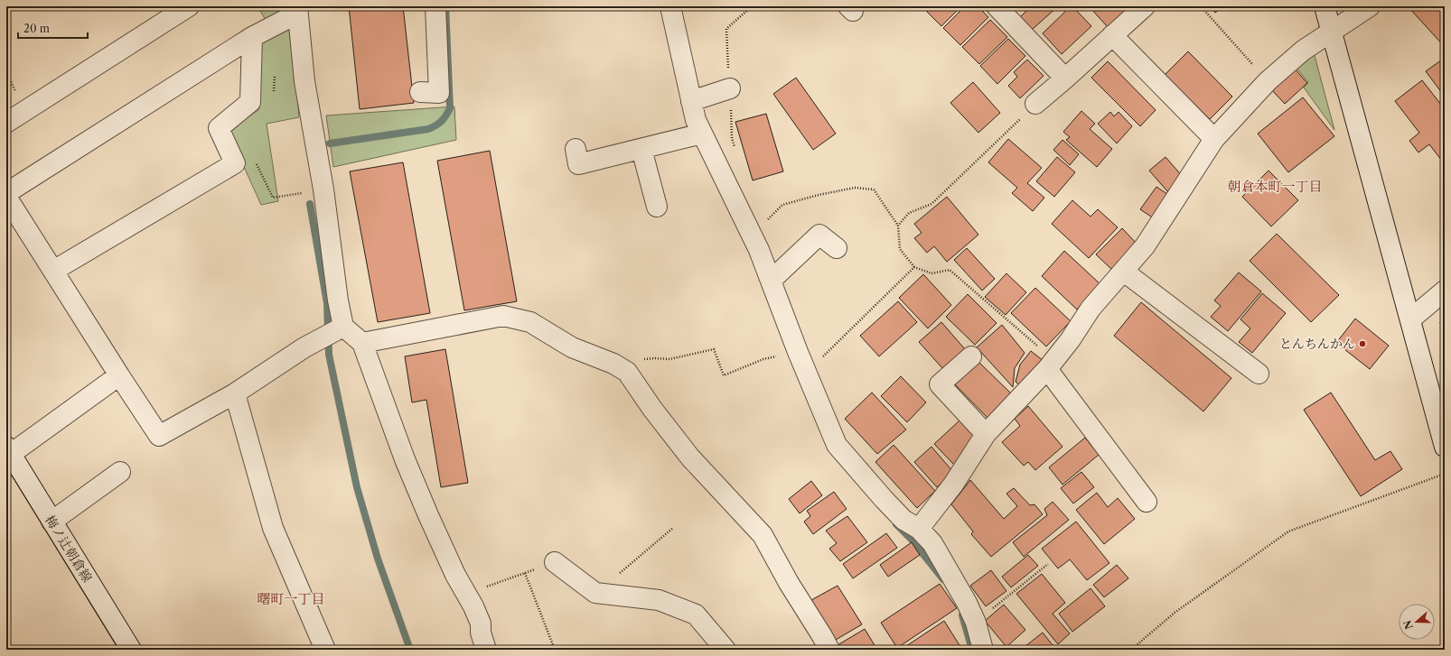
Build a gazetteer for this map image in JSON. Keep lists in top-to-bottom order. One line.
{"streets":{"street":["梅ノ辻朝倉線"]},"districts":["朝倉本町一丁目","曙町一丁目"],"places":["とんちんかん"],"scale_bar":"20 m","north":"left"}
